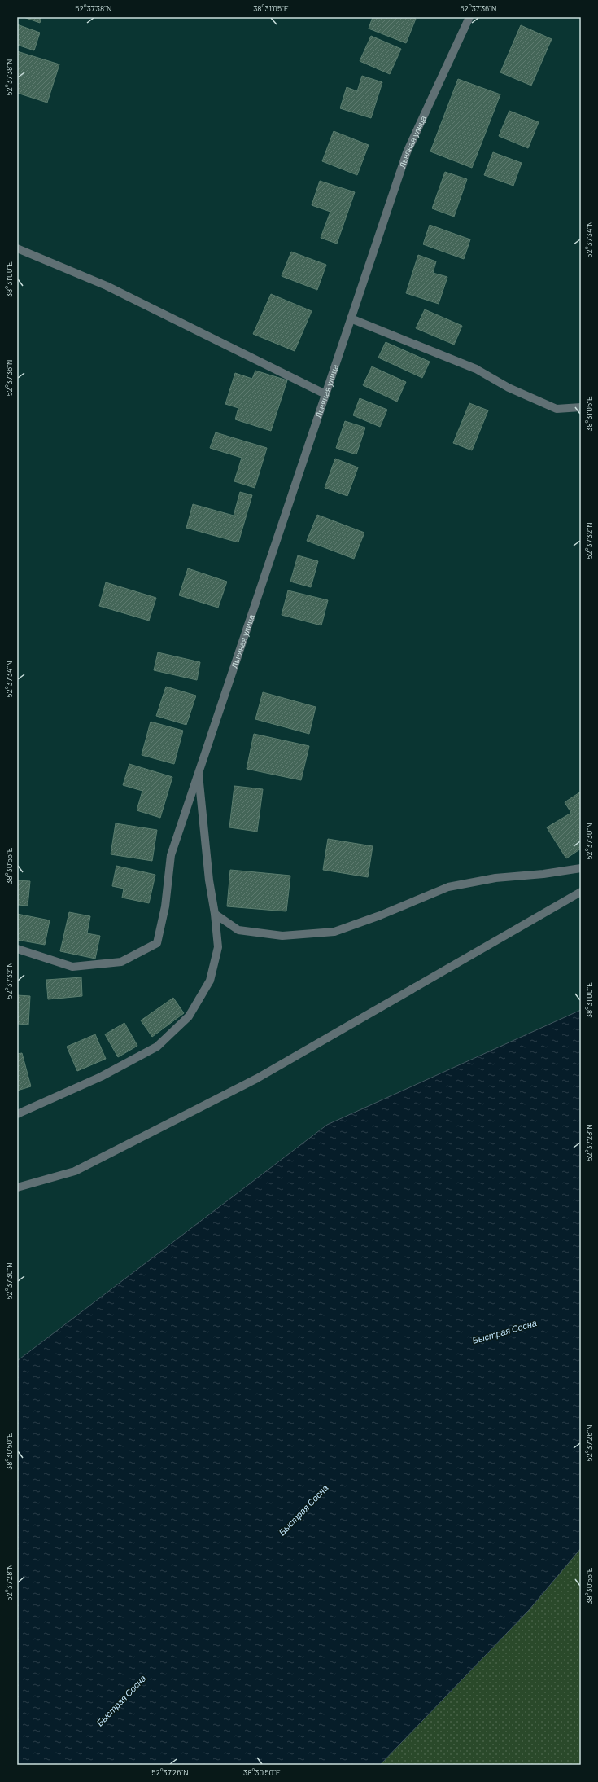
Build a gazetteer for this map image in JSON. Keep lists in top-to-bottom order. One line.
{"streets":{"street":["Льняная улица"]},"water":["Быстрая Сосна"],"coordinates":["52°37'38\"N","38°31'05\"E","52°37'36\"N","52°37'34\"N","38°31'00\"E","52°37'32\"N","52°37'30\"N","38°30'55\"E","52°37'28\"N","52°37'26\"N","38°30'50\"E"]}
